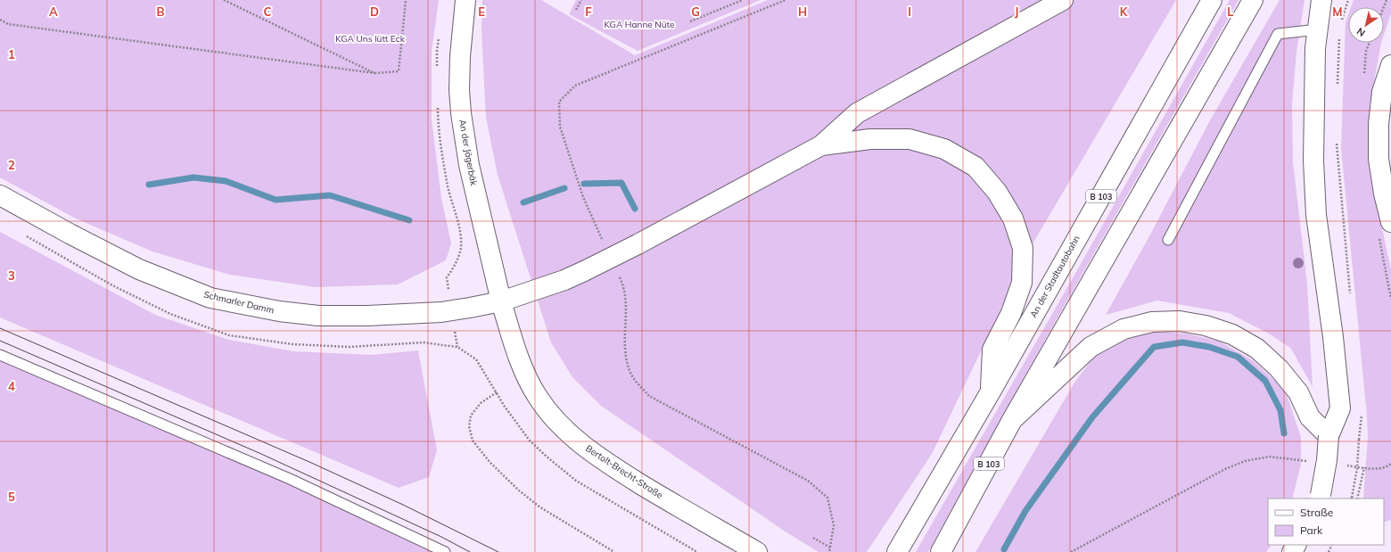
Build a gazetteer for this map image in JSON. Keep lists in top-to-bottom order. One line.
{"streets":{"main road":["An der Jägerbäk","B 103","An der Stadtautobahn","Schmarler Damm","Bertolt-Brecht-Straße"]},"crossings":[["An der Jägerbäk","Schmarler Damm"],["An der Jägerbäk","Bertolt-Brecht-Straße"],["Schmarler Damm","Bertolt-Brecht-Straße"]],"parks":["KGA Hanne Nüte","KGA Uns lütt Eck"],"legend":["Straße","Park"],"north":"bottom left","grid":{"columns":["A","B","C","D","E","F","G","H","I","J","K","L","M"],"rows":["1","2","3","4","5"]}}
